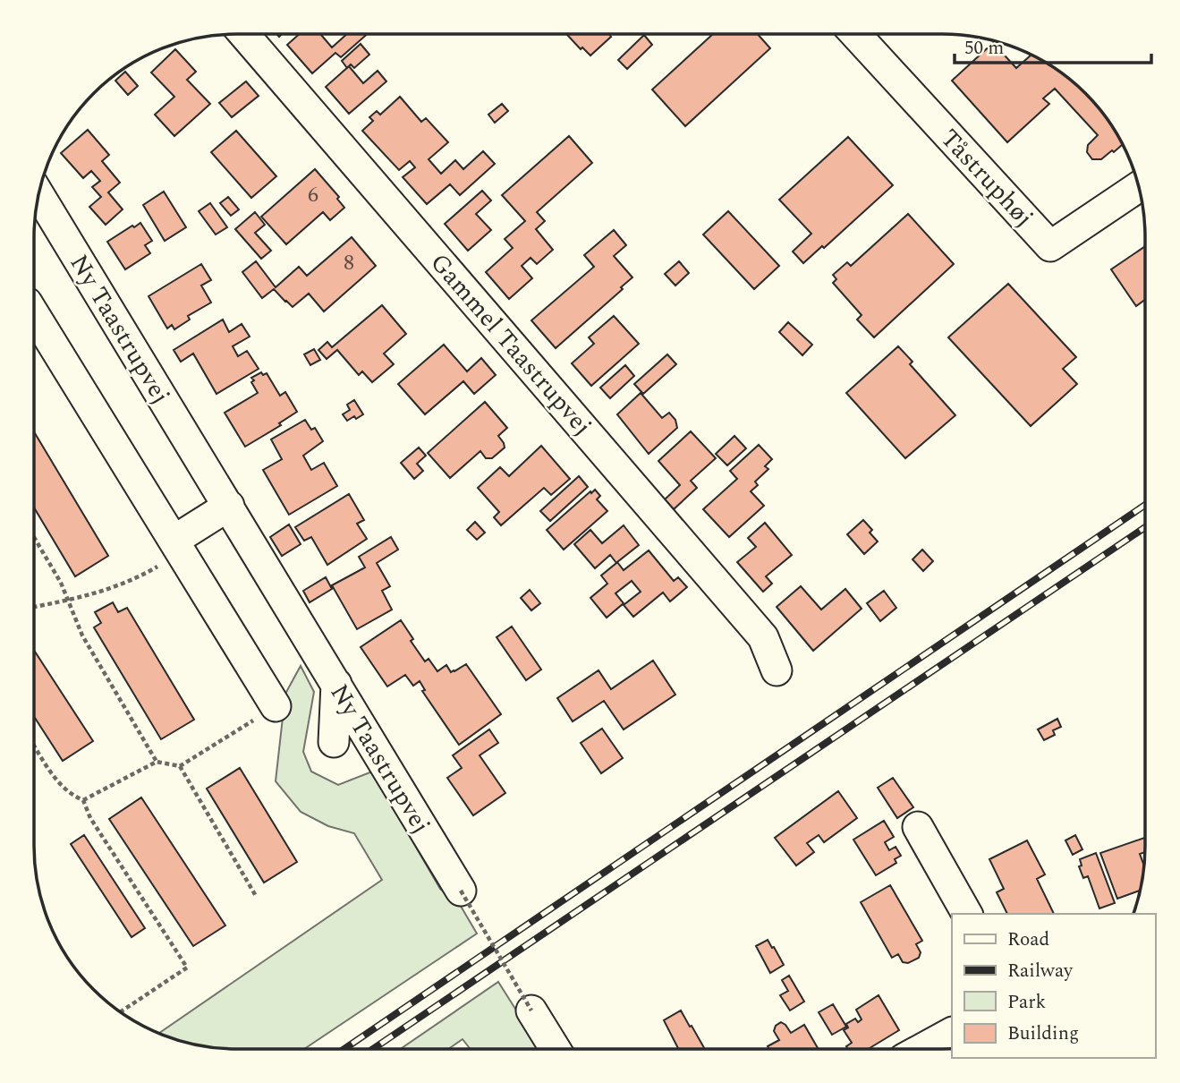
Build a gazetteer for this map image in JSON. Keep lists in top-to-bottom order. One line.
{"streets":{"street":["Tåstruphøj","Ny Taastrupvej","Gammel Taastrupvej"]},"house_numbers":["6","8"],"legend":["Road","Railway","Park","Building"],"scale_bar":"50 m"}
